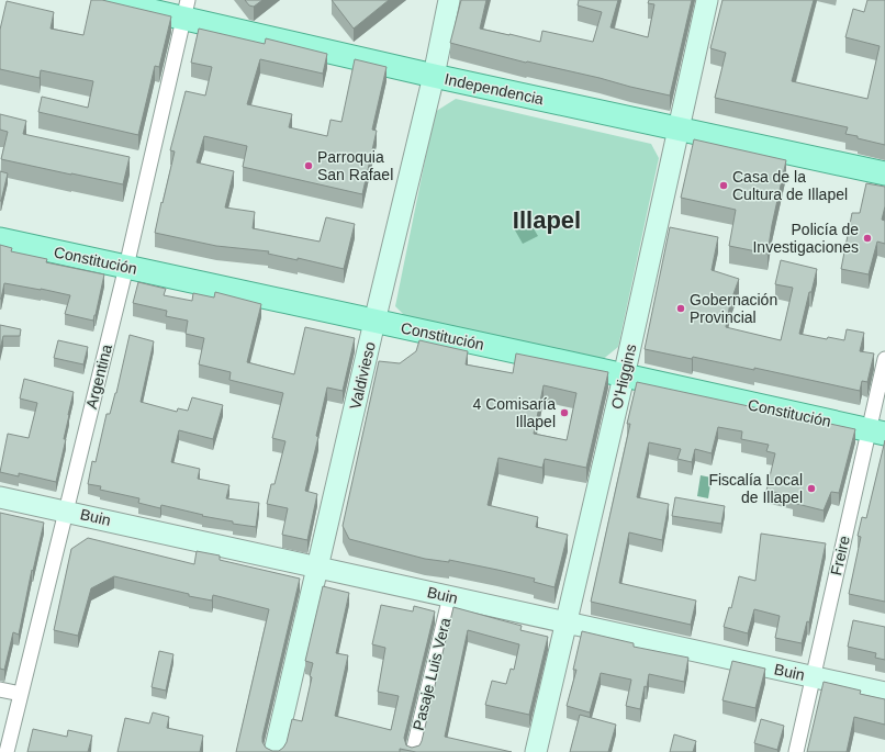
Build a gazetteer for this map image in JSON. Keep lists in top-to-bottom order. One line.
{"streets":{"main road":["Independencia","Constitución"],"street":["Valdivieso","Argentina","O'Higgins","Buin","Freire","Pasaje Luis Vera"]},"crossings":[["Independencia","Valdivieso"],["Independencia","Argentina"],["Independencia","O'Higgins"],["Constitución","Valdivieso"],["Constitución","Argentina"],["Constitución","O'Higgins"],["Constitución","Freire"],["Valdivieso","Buin"],["Argentina","Buin"],["O'Higgins","Buin"],["Buin","Freire"],["Buin","Pasaje Luis Vera"]],"districts":["Illapel"],"places":["Parroquia San Rafael","Casa de la Cultura de Illapel","Policía de Investigaciones","Gobernación Provincial","4 Comisaría Illapel","Fiscalía Local de Illapel"]}
